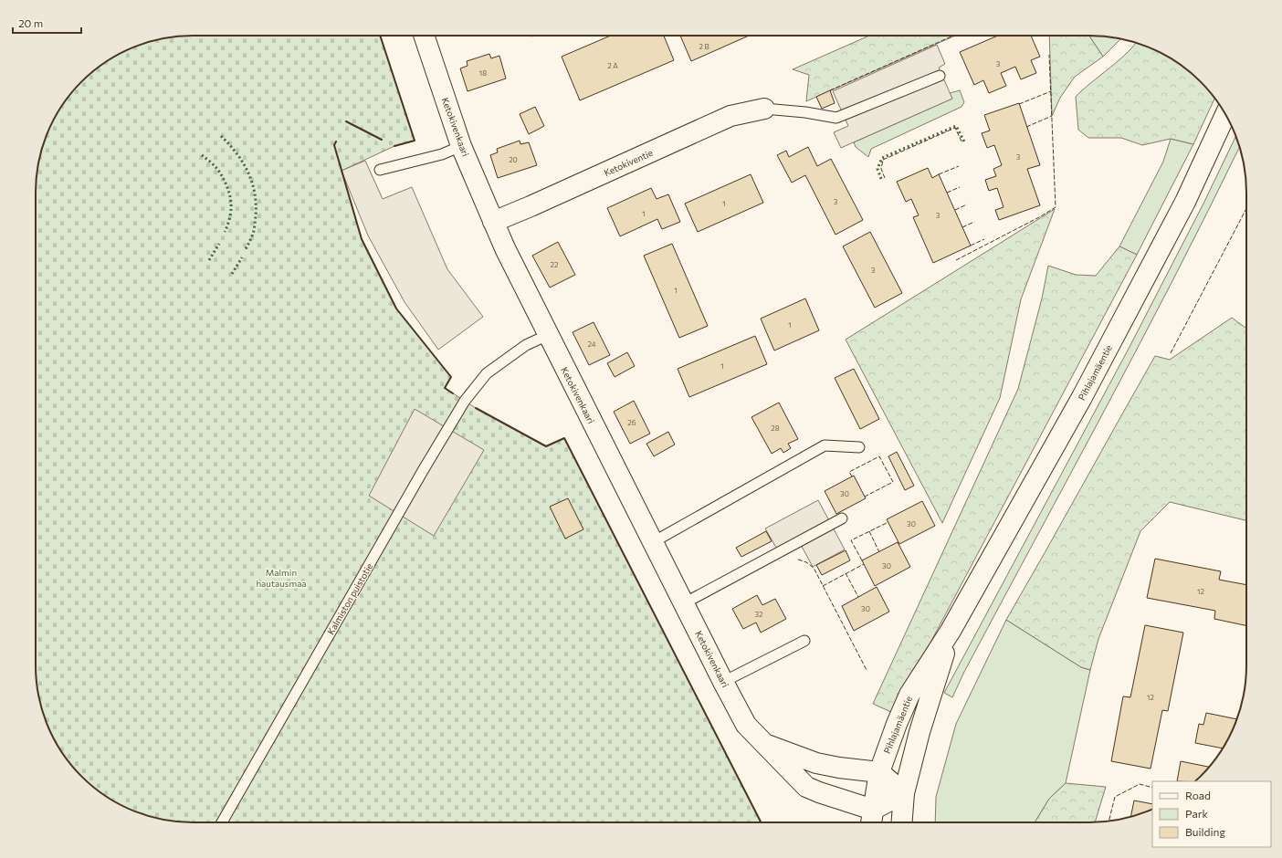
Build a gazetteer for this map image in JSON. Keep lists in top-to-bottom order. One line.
{"streets":{"street":["Ketokivenkaari","Ketokiventie","Pihlajamäentie"],"lane":["Kalmiston puistotie"]},"crossings":[["Ketokivenkaari","Ketokiventie"],["Ketokivenkaari","Pihlajamäentie"],["Ketokivenkaari","Kalmiston puistotie"]],"parks":["Malmin hautausmaa"],"house_numbers":["2 B","3","2 A","18","3","20","3","1","1","3","22","3","1","1","24","1","26","28","30","30","30","12","30","32","12"],"legend":["Road","Park","Building"],"scale_bar":"20 m"}
